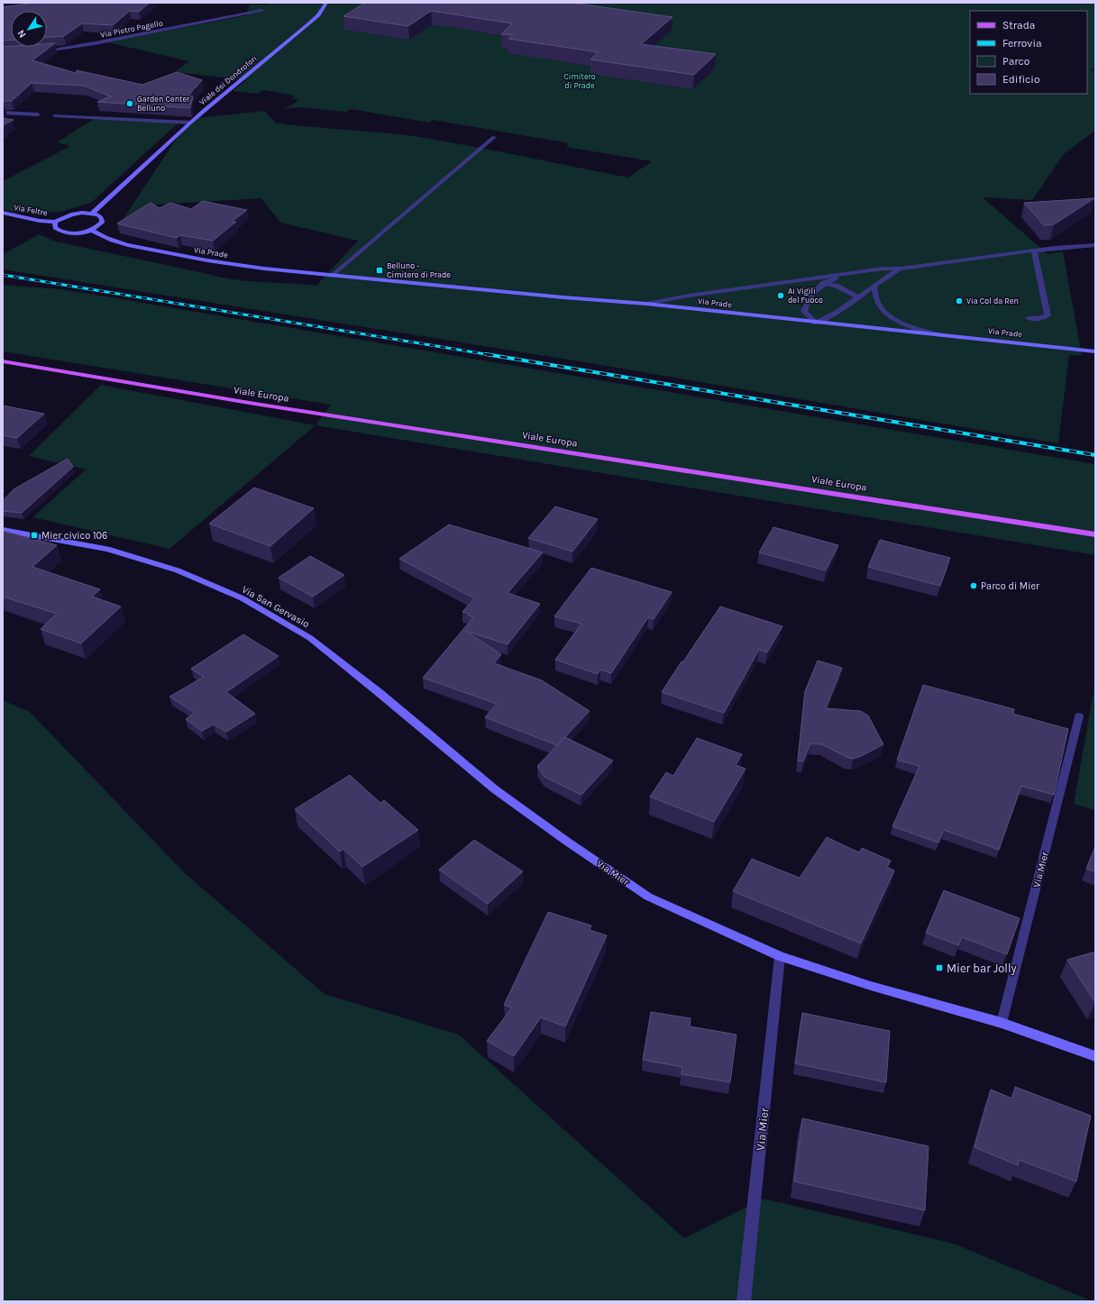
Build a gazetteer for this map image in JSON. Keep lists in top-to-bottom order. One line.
{"streets":{"main road":["Viale dei Dendrofori","Via Feltre","Via Prade","Viale Europa","Via San Gervasio","Via Mier"],"street":["Via Pietro Pagello"]},"crossings":[["Via San Gervasio","Via Mier"]],"parks":["Cimitero di Prade"],"places":{"other":["Garden Center Belluno","Ai Vigili del Fuoco","Via Col da Ren","Parco di Mier"],"transit":["Belluno - Cimitero di Prade","Mier civico 106","Mier bar Jolly"]},"legend":["Strada","Ferrovia","Parco","Edificio"],"north":"bottom left"}
